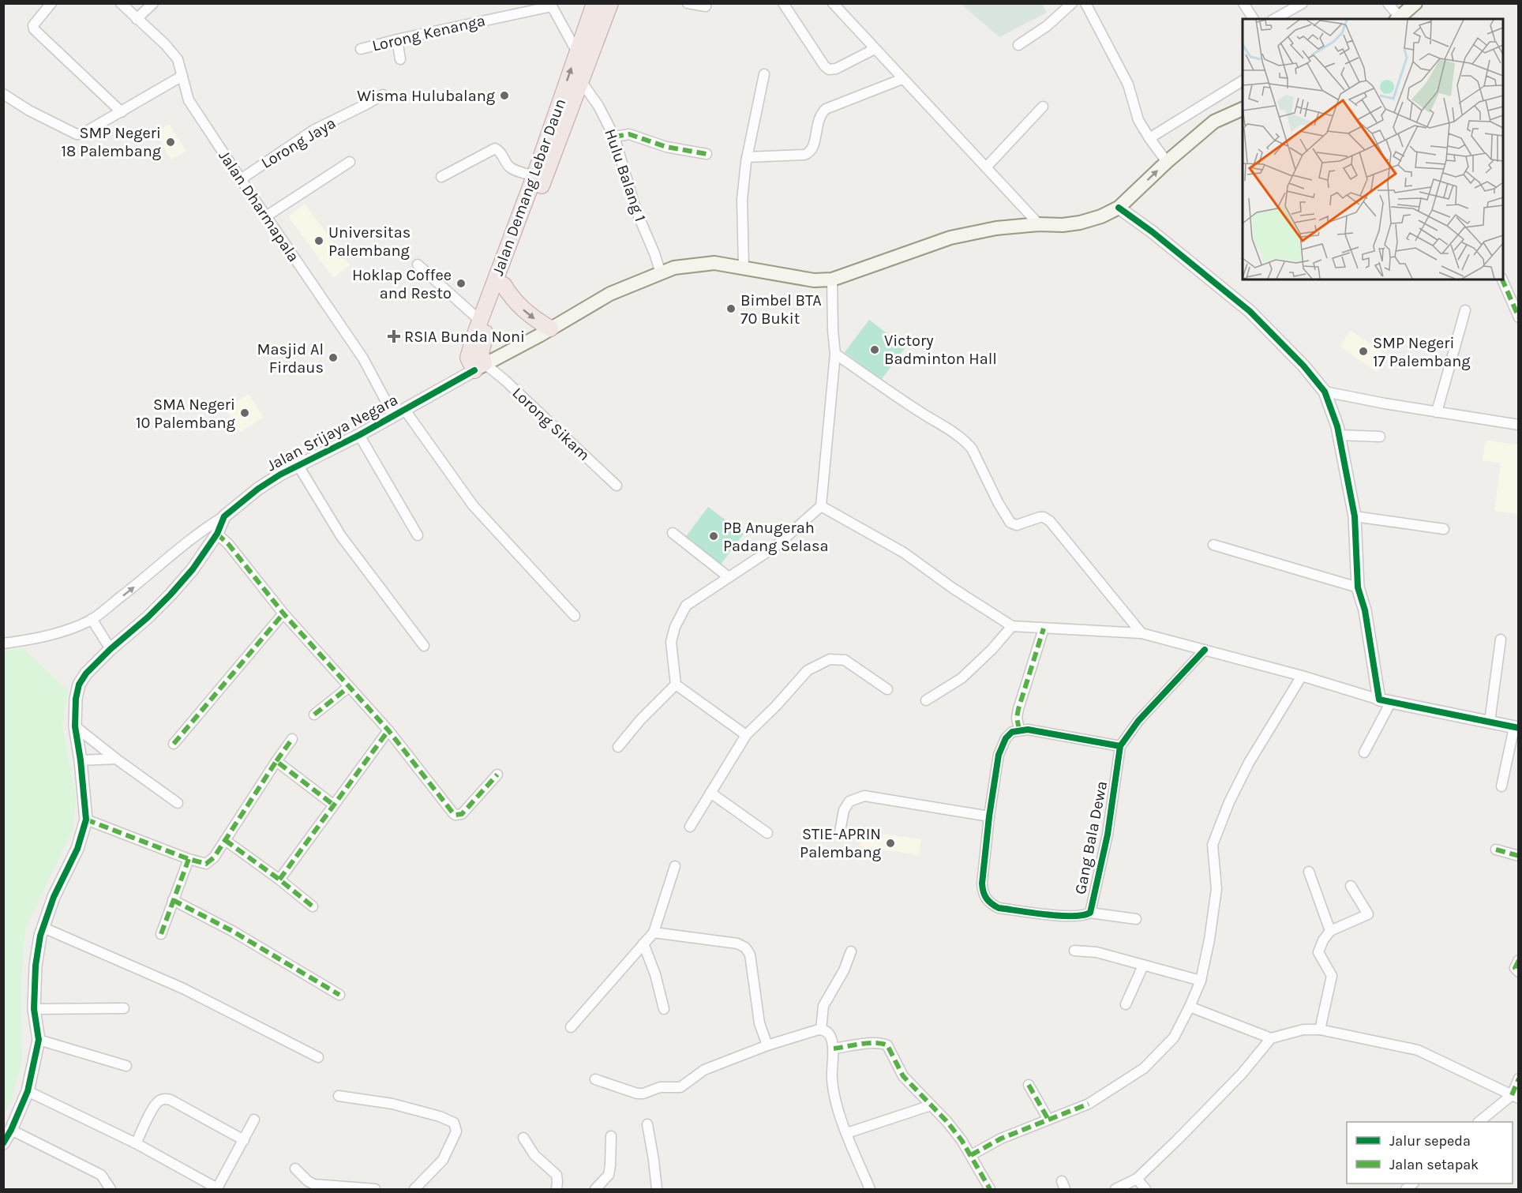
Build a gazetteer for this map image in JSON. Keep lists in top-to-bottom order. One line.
{"streets":{"highway":["Jalan Demang Lebar Daun"],"main road":["Jalan Srijaya Negara"],"street":["Lorong Kenanga","Lorong Jaya","Hulu Balang 1","Jalan Dharmapala","Lorong Sikam","Gang Bala Dewa"]},"crossings":[["Lorong Jaya","Jalan Dharmapala"],["Hulu Balang 1","Jalan Demang Lebar Daun"],["Hulu Balang 1","Jalan Srijaya Negara"],["Jalan Demang Lebar Daun","Lorong Sikam"],["Jalan Demang Lebar Daun","Jalan Srijaya Negara"],["Jalan Dharmapala","Jalan Srijaya Negara"],["Lorong Sikam","Jalan Srijaya Negara"]],"places":{"other":["Wisma Hulubalang","SMP Negeri 18 Palembang","Universitas Palembang","Hoklap Coffee and Resto","Bimbel BTA 70 Bukit","Victory Badminton Hall","SMP Negeri 17 Palembang","Masjid Al Firdaus","SMA Negeri 10 Palembang","PB Anugerah Padang Selasa","STIE-APRIN Palembang"],"health":["RSIA Bunda Noni"]},"legend":["Jalur sepeda","Jalan setapak"]}
